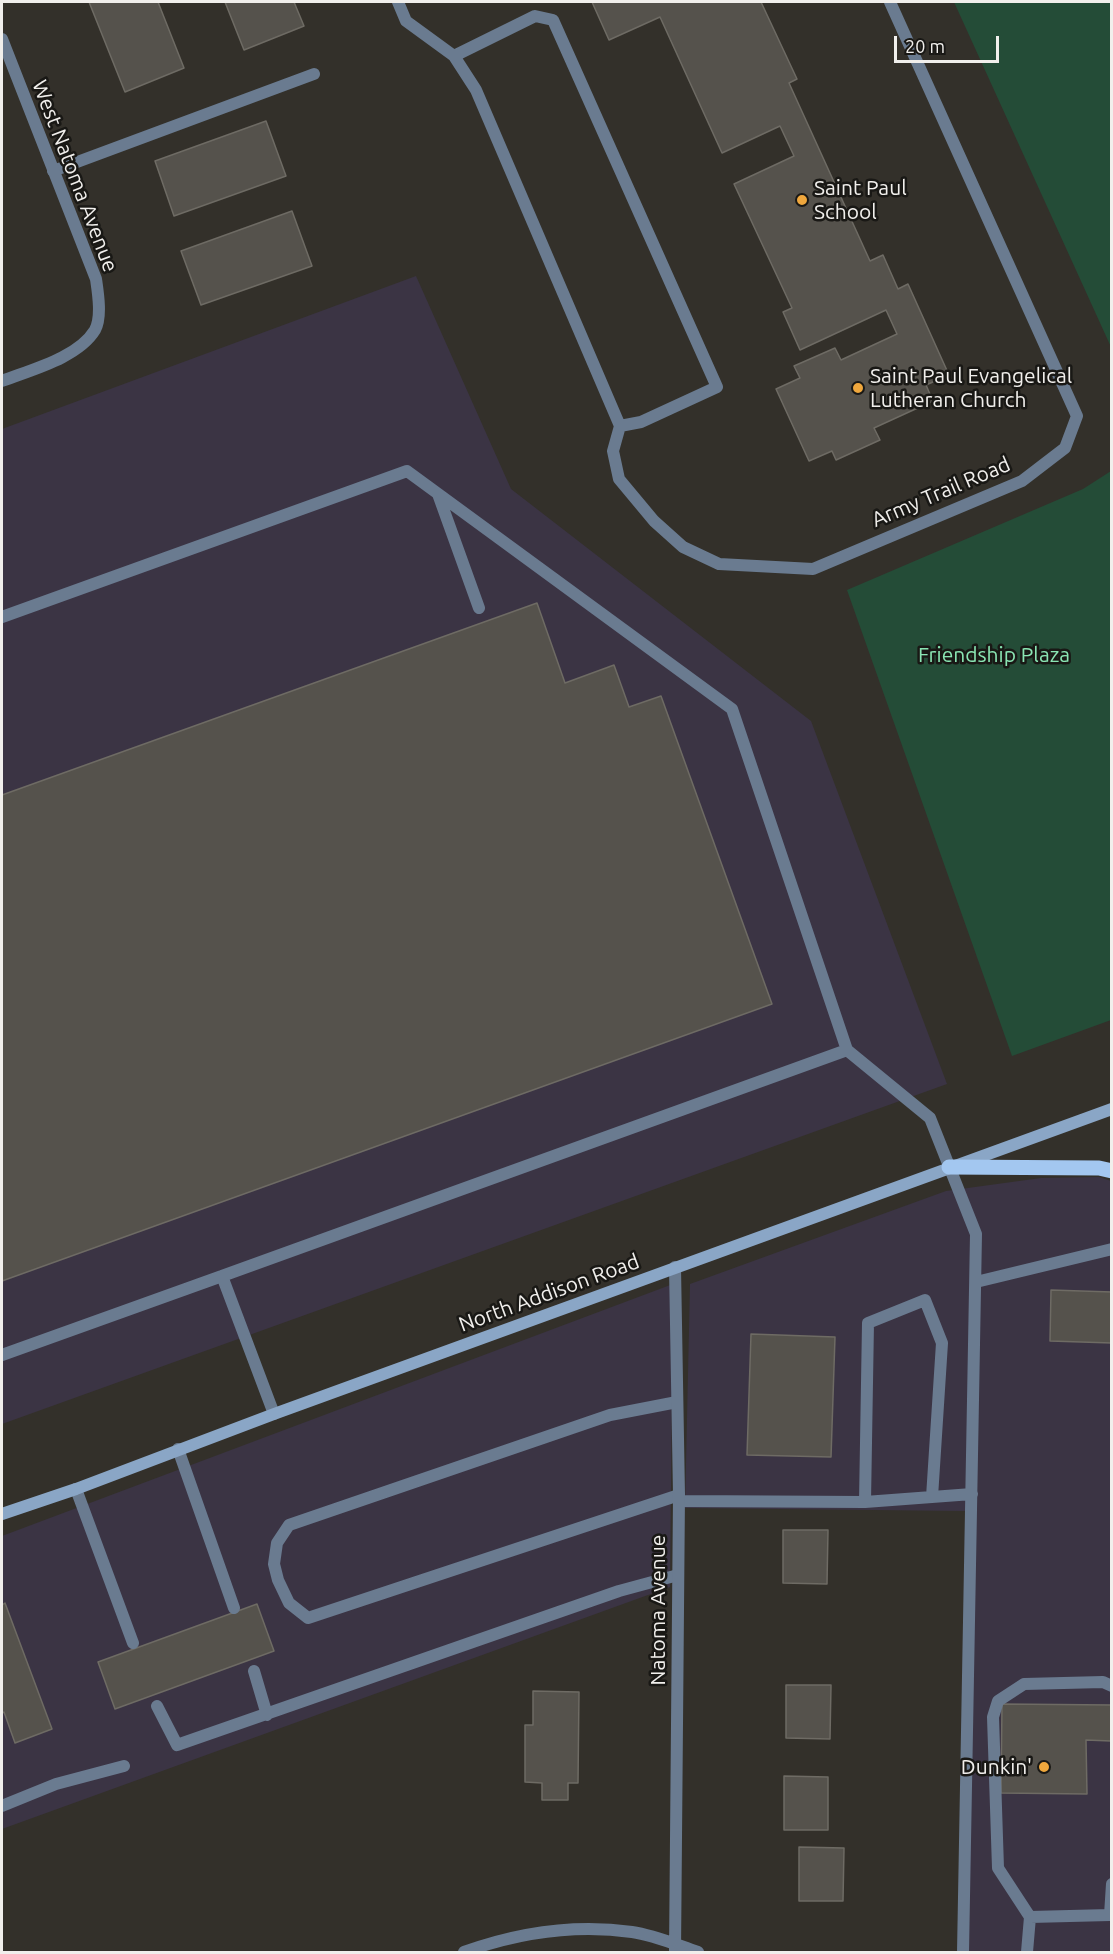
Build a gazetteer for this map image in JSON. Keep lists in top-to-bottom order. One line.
{"streets":{"street":["West Natoma Avenue","Army Trail Road","North Addison Road","Natoma Avenue"]},"crossings":[["North Addison Road","Natoma Avenue"]],"parks":["Friendship Plaza"],"places":["Saint Paul School","Saint Paul Evangelical Lutheran Church","Dunkin'"],"scale_bar":"20 m"}
